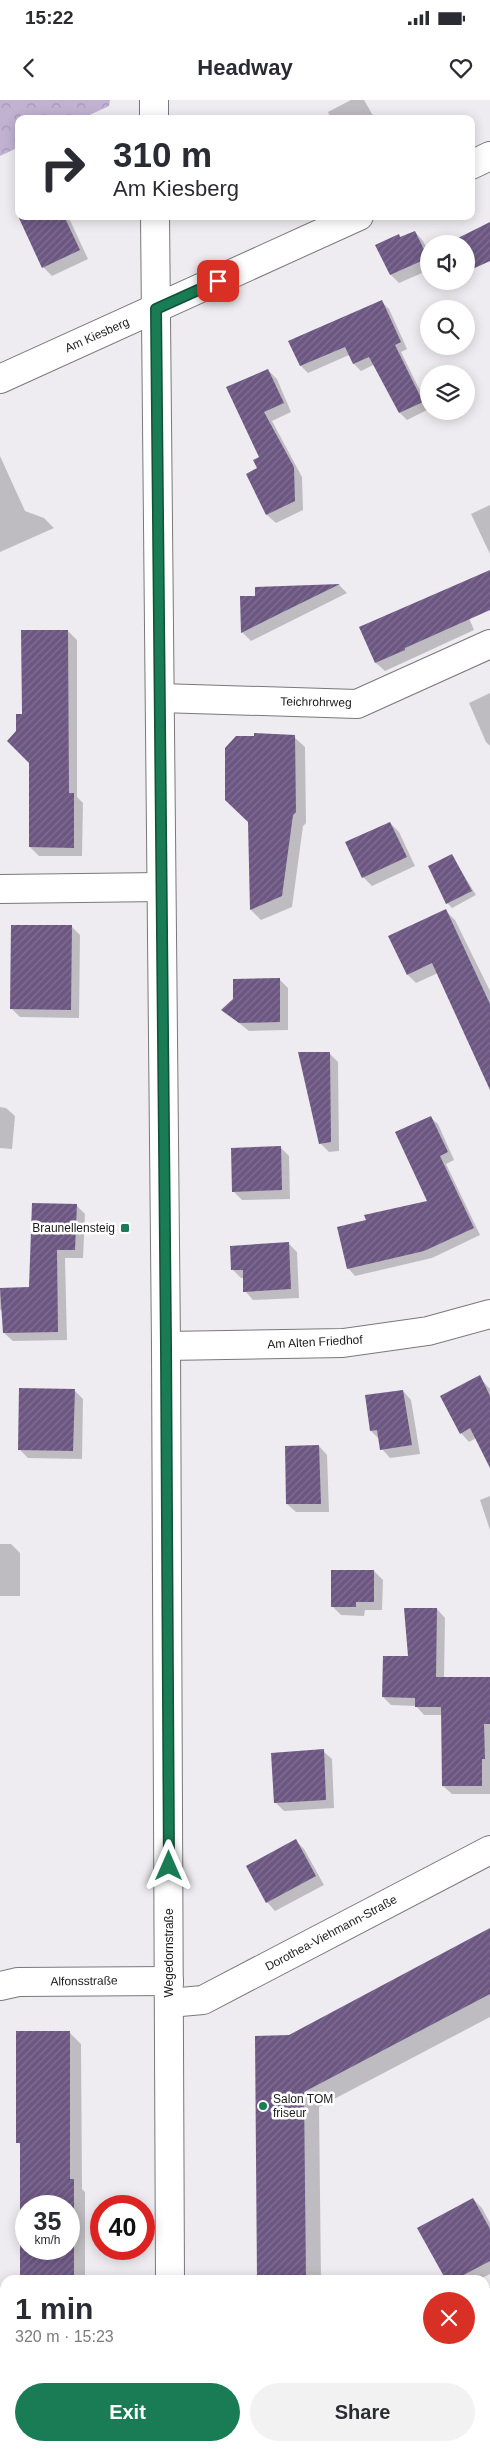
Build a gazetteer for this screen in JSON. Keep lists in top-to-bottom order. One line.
{"streets":{"street":["Am Kiesberg","Teichrohrweg","Am Alten Friedhof","Dorothea-Viehmann-Straße","Wegedornstraße","Alfonsstraße"]},"crossings":[["Am Kiesberg","Wegedornstraße"],["Teichrohrweg","Wegedornstraße"],["Am Alten Friedhof","Wegedornstraße"],["Dorothea-Viehmann-Straße","Wegedornstraße"],["Dorothea-Viehmann-Straße","Alfonsstraße"],["Wegedornstraße","Alfonsstraße"]],"places":{"transit":["Braunellensteig"],"other":["Salon TOM friseur"]},"page":{"status":"15:22","header":"Headway","turn":["310 m","Am Kiesberg"],"speed":"35 km/h","limit":"40","heading":["1 min","320 m · 15:23"],"buttons":["Exit","Share"]}}
